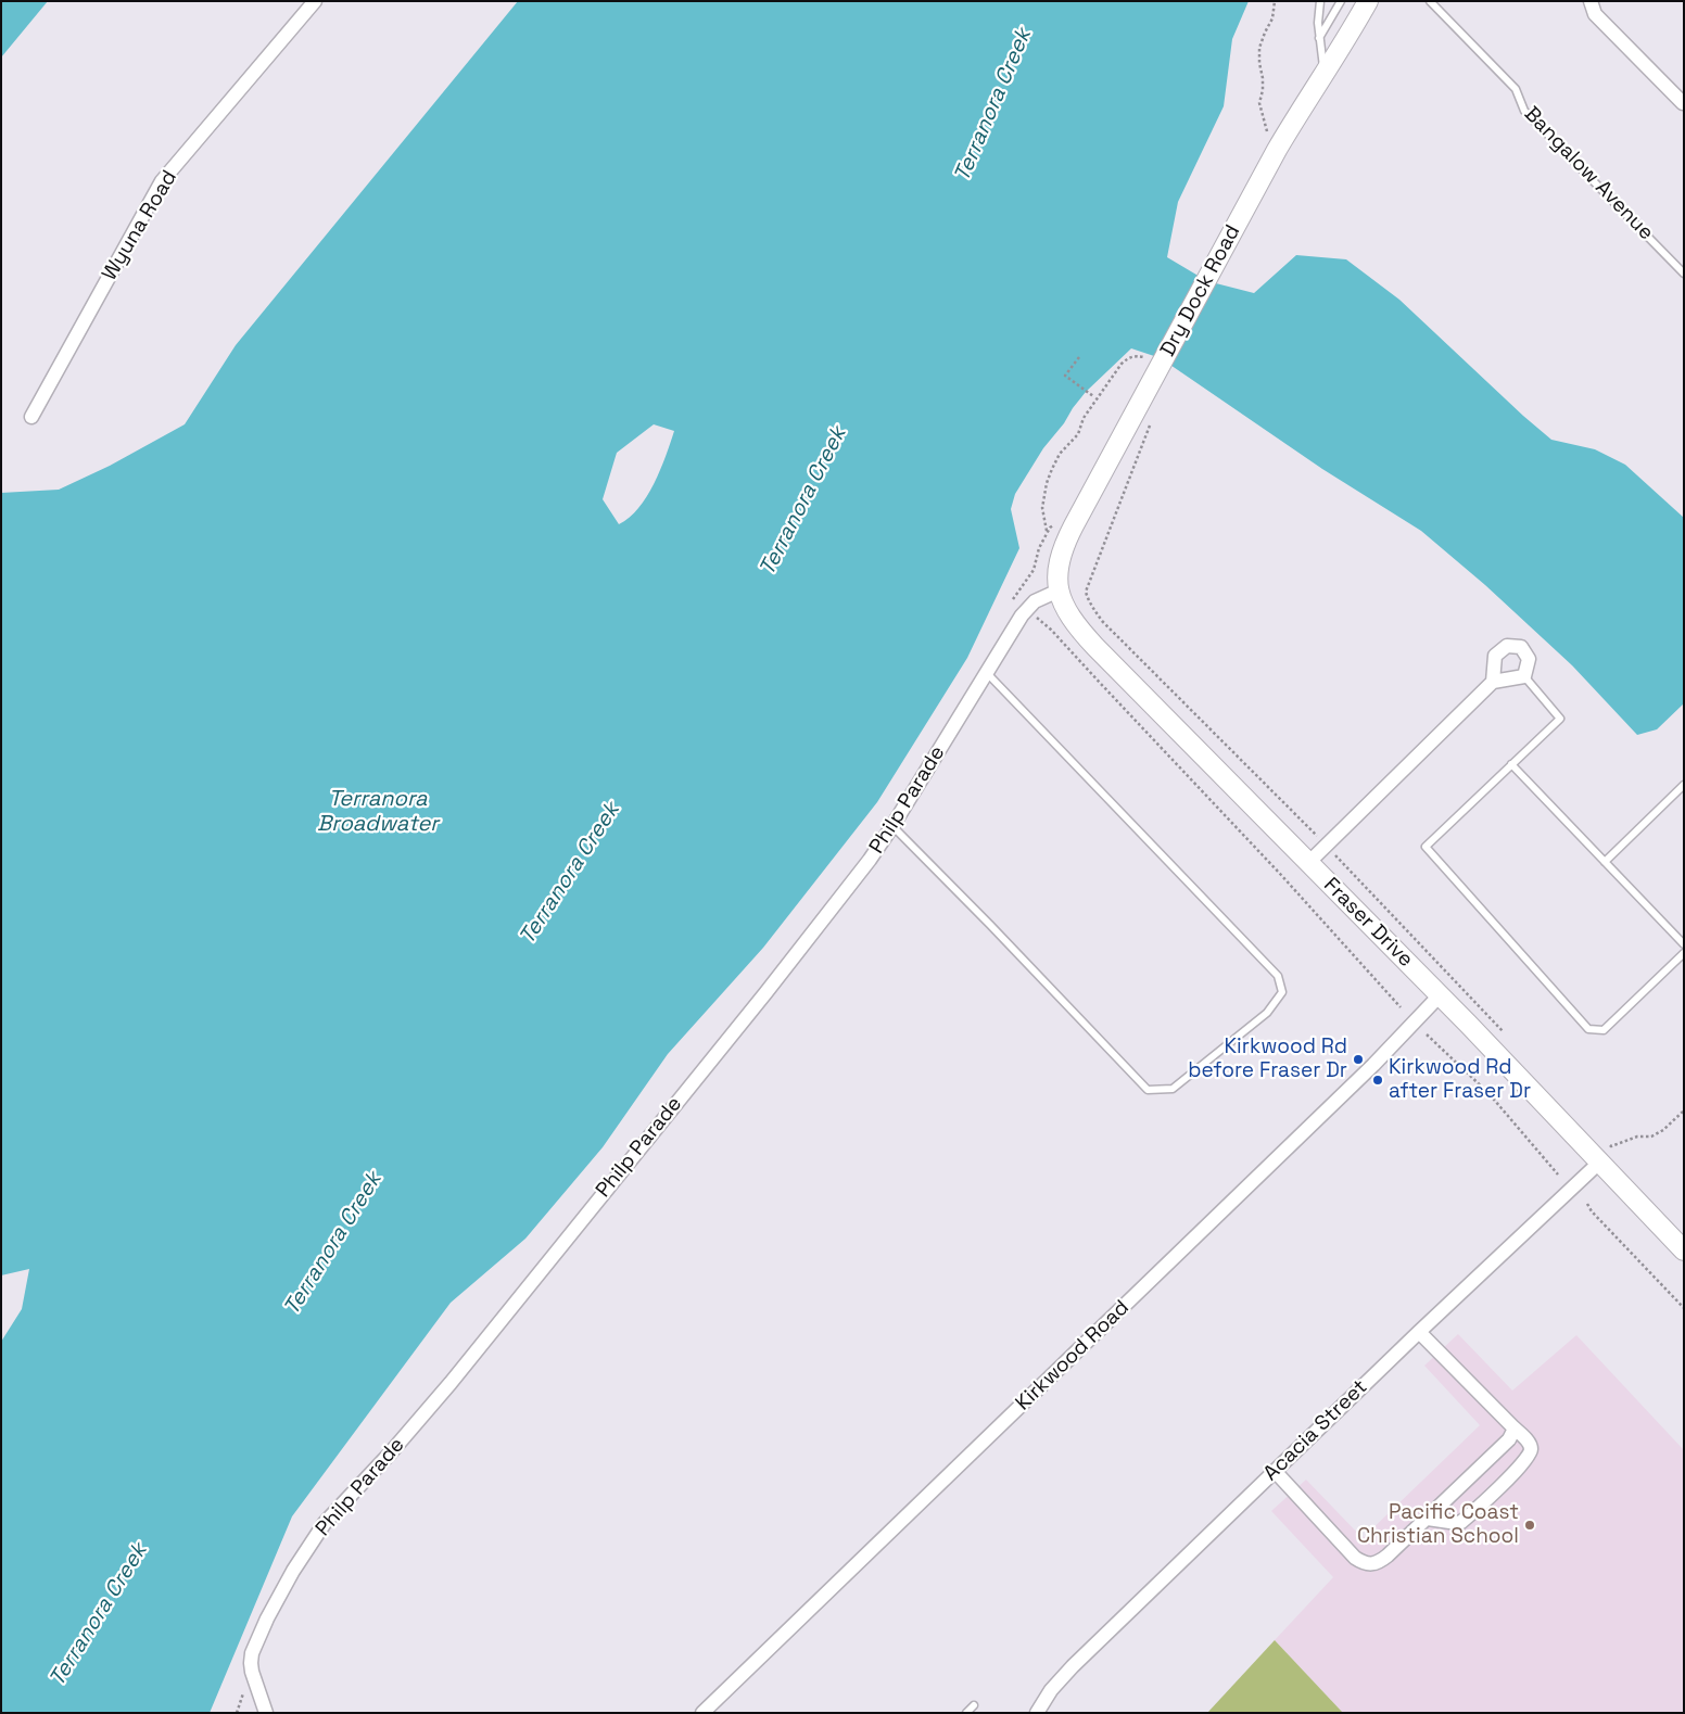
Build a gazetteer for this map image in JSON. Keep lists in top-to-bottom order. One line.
{"streets":{"street":["Wyuna Road","Dry Dock Road","Philp Parade","Fraser Drive","Kirkwood Road","Acacia Street"],"lane":["Bangalow Avenue"]},"crossings":[["Dry Dock Road","Philp Parade"],["Dry Dock Road","Fraser Drive"],["Philp Parade","Fraser Drive"],["Fraser Drive","Kirkwood Road"],["Fraser Drive","Acacia Street"]],"water":["Terranora Creek","Terranora Broadwater"],"places":["Kirkwood Rd before Fraser Dr","Kirkwood Rd after Fraser Dr","Pacific Coast Christian School"]}
